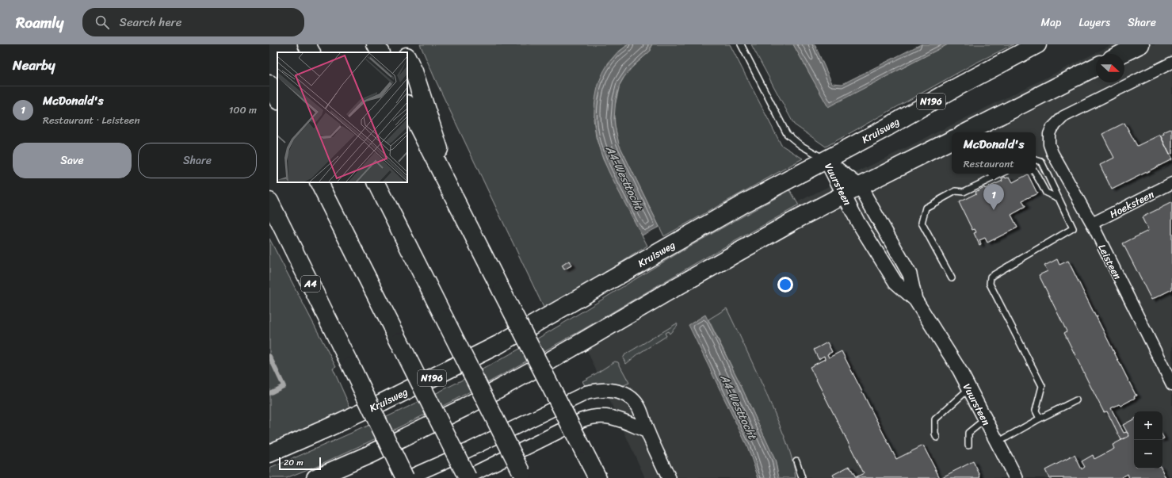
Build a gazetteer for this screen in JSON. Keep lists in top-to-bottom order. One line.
{"streets":{"highway":["N196","Kruisweg","A4"],"street":["Vuursteen","Hoeksteen","Leisteen"]},"crossings":[["Kruisweg","Vuursteen"],["Hoeksteen","Leisteen"]],"water":["A4-Westtocht"],"scale_bar":"20 m","north":"right","page":{"header":"Roamly","search":"Search here","nav":["Map","Layers","Share"],"heading":"Nearby","list":[{"mark":"1","name":"McDonald's","note":"Restaurant · Leisteen","value":"100 m"}],"popup":["McDonald's","Restaurant"],"buttons":["Save","Share"],"pins":"1","map_buttons":["+","−"],"scale":"20 m"}}
